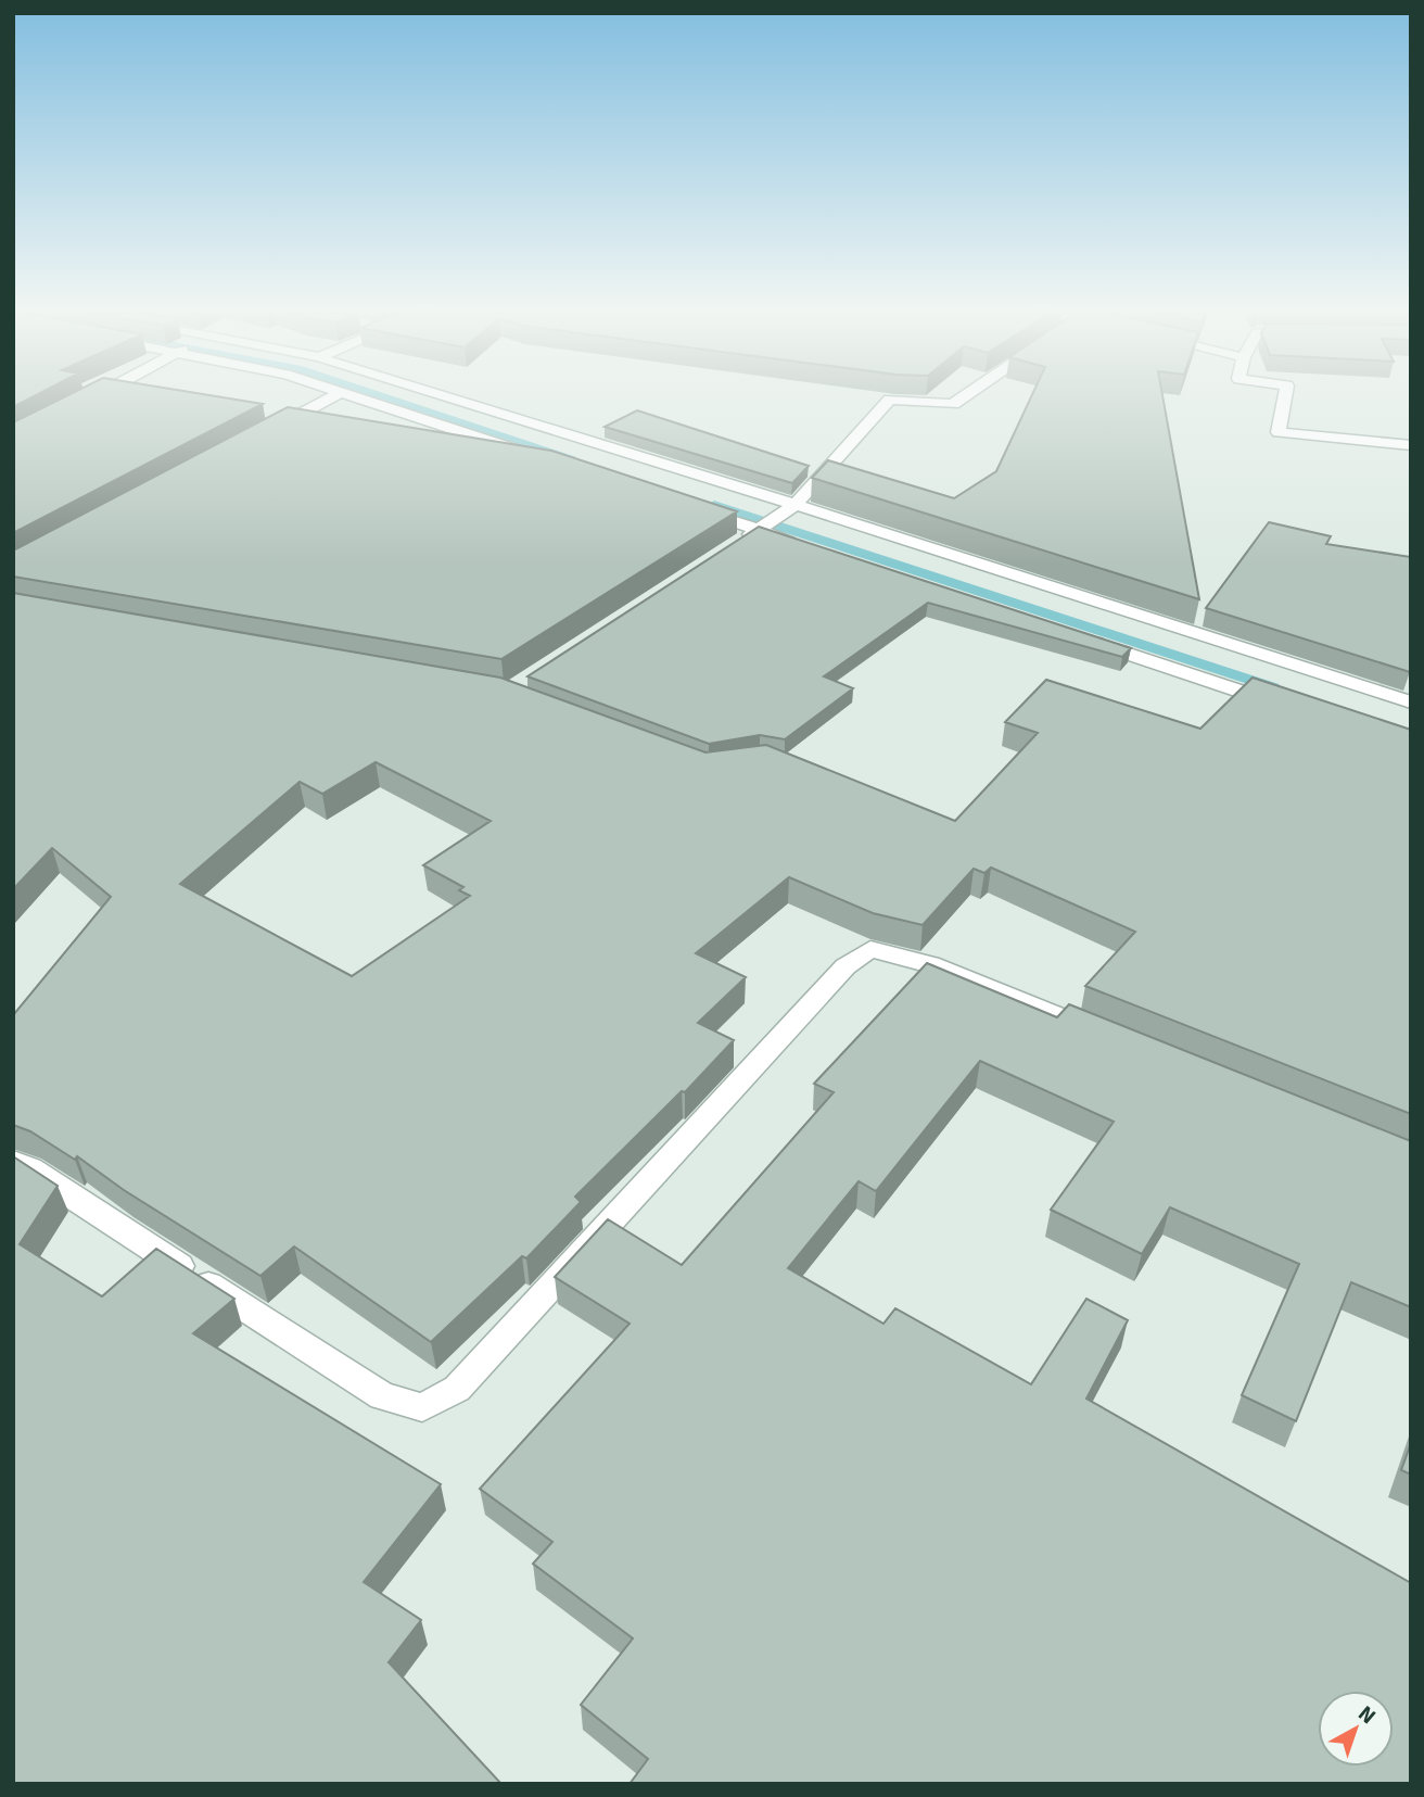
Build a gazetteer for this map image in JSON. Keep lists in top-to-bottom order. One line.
{"north":"top right"}
